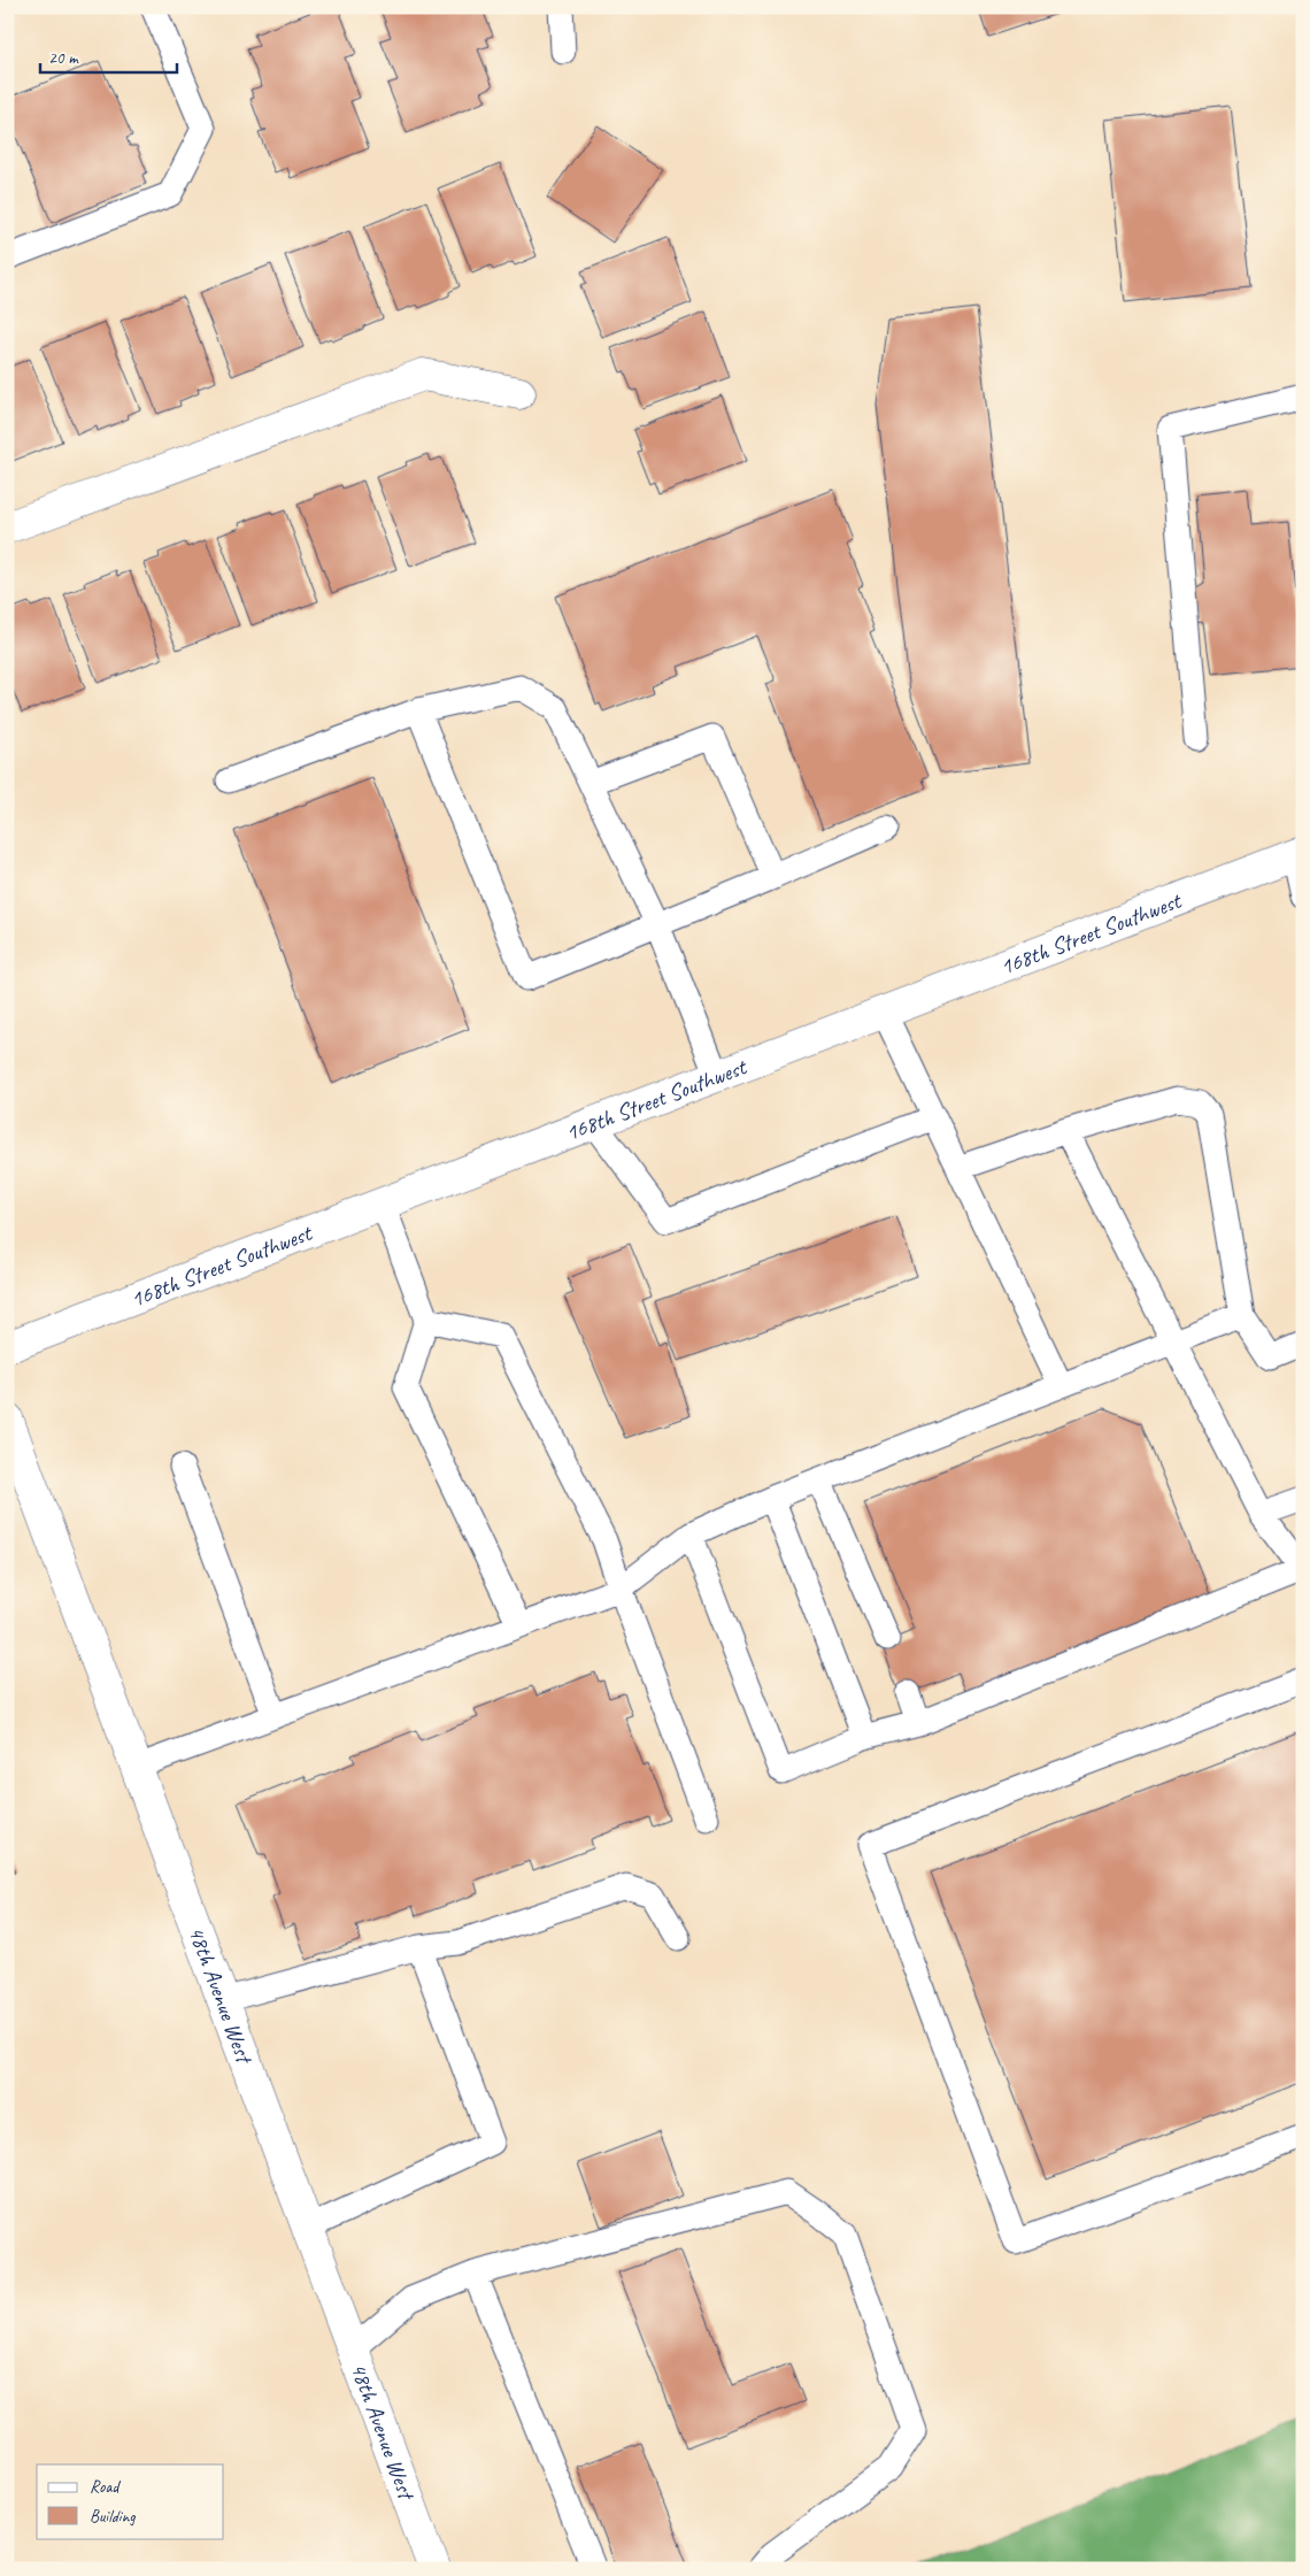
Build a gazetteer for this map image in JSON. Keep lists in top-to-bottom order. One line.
{"streets":{"street":["168th Street Southwest","48th Avenue West"]},"legend":["Road","Building"],"scale_bar":"20 m"}
